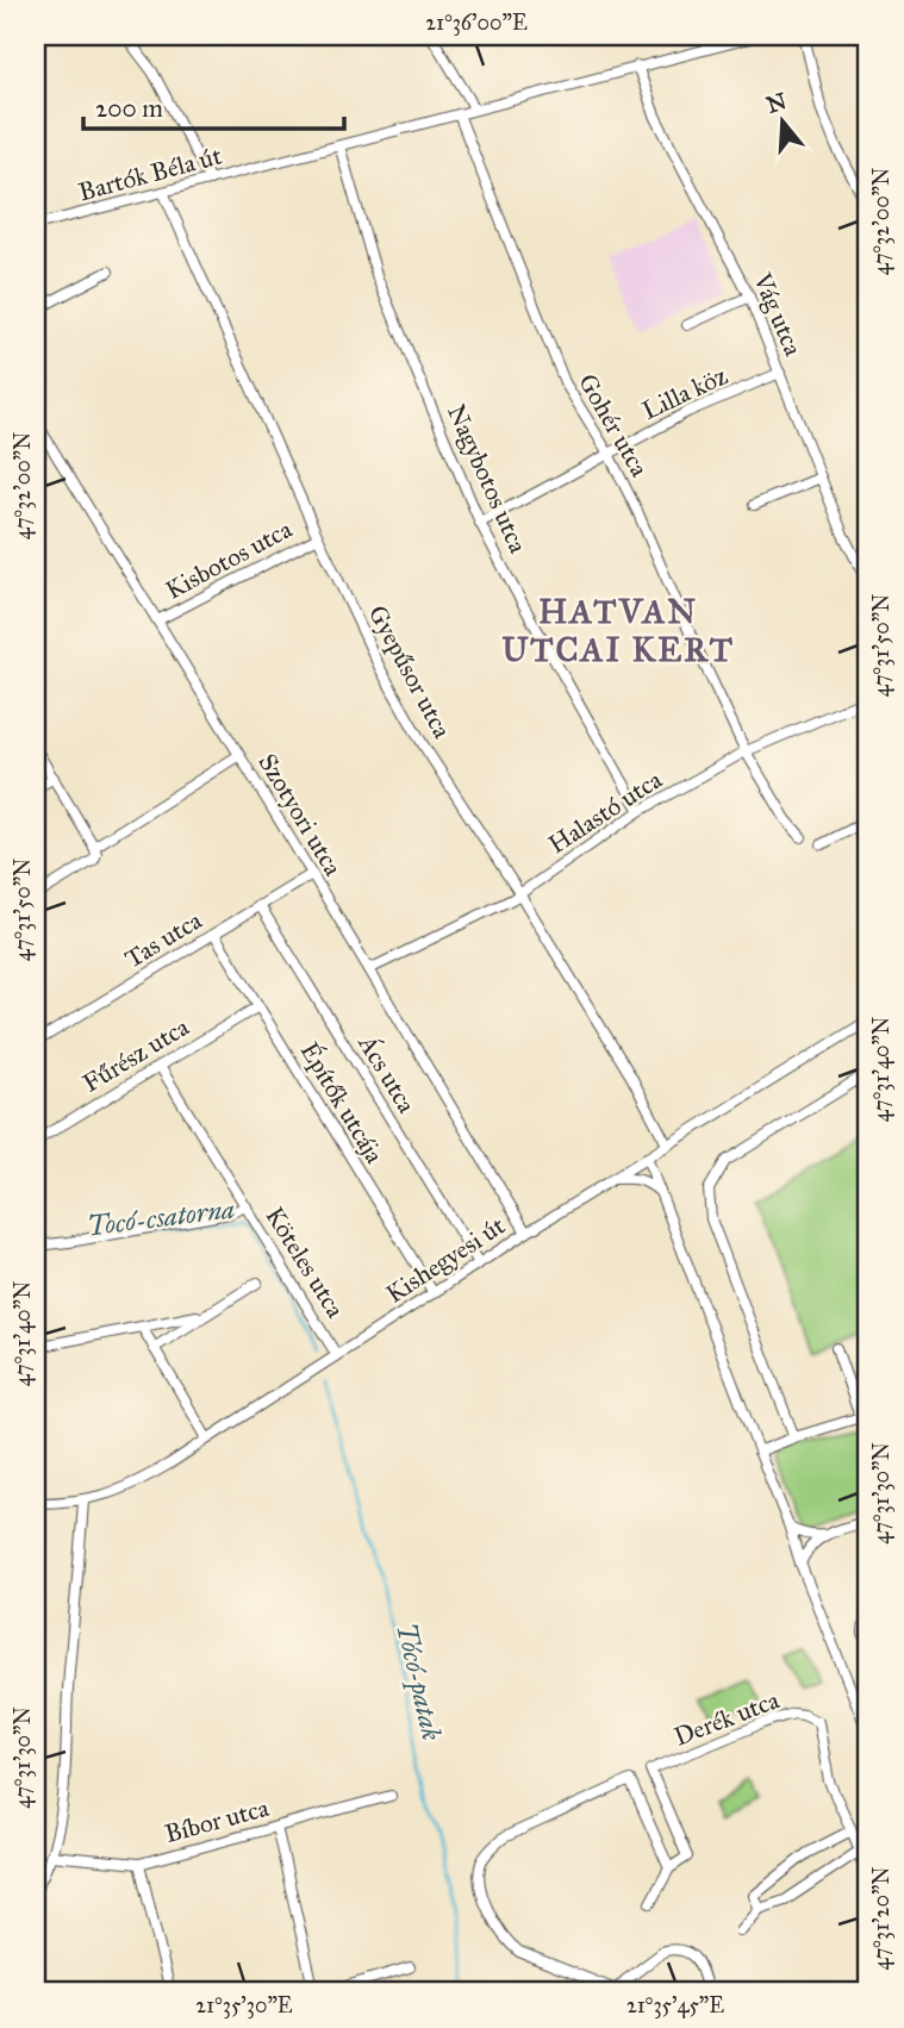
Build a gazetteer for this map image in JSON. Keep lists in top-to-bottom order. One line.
{"streets":{"street":["Bartók Béla út","Vág utca","Lilla köz","Gohér utca","Nagybotos utca","Kisbotos utca","Gyepűsor utca","Halastó utca","Szotyori utca","Tas utca","Fűrész utca","Ács utca","Építők utcája","Kishegyesi út","Köteles utca","Derék utca","Bíbor utca"]},"crossings":[["Bartók Béla út","Vág utca"],["Bartók Béla út","Gohér utca"],["Bartók Béla út","Nagybotos utca"],["Bartók Béla út","Gyepűsor utca"],["Vág utca","Lilla köz"],["Lilla köz","Gohér utca"],["Lilla köz","Nagybotos utca"],["Gohér utca","Halastó utca"],["Nagybotos utca","Halastó utca"],["Kisbotos utca","Gyepűsor utca"],["Kisbotos utca","Szotyori utca"],["Gyepűsor utca","Halastó utca"],["Gyepűsor utca","Kishegyesi út"],["Halastó utca","Szotyori utca"],["Szotyori utca","Tas utca"],["Szotyori utca","Kishegyesi út"],["Tas utca","Ács utca"],["Tas utca","Építők utcája"],["Fűrész utca","Építők utcája"],["Fűrész utca","Köteles utca"],["Ács utca","Kishegyesi út"],["Építők utcája","Kishegyesi út"],["Kishegyesi út","Köteles utca"]],"districts":["HATVAN UTCAI KERT"],"water":["Tocó-csatorna","Tócó-patak"],"scale_bar":"200 m","north":"top","coordinates":["21°36'00\"E","47°32'00\"N","47°31'50\"N","47°31'40\"N","47°31'30\"N","47°31'20\"N","21°35'30\"E","21°35'45\"E"]}
